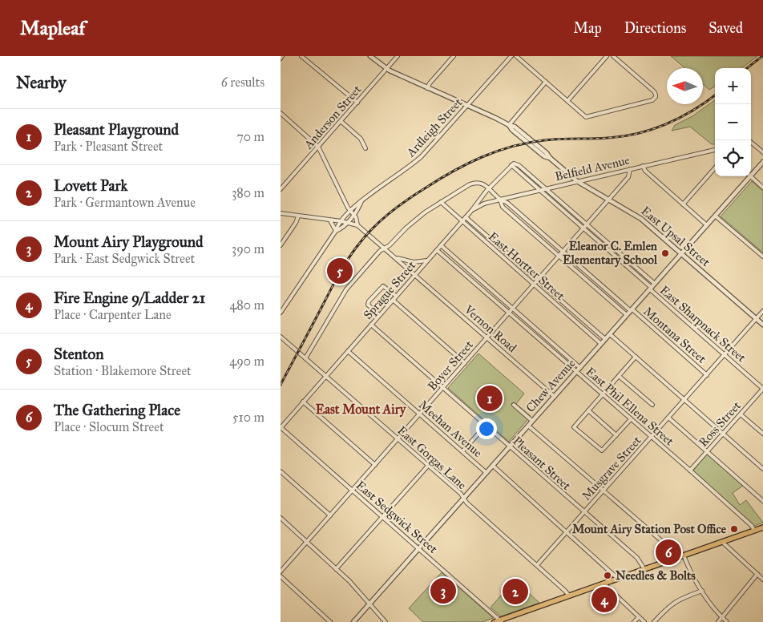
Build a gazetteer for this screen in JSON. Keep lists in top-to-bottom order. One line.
{"streets":{"street":["Anderson Street","Ardleigh Street","Belfield Avenue","East Upsal Street","East Hortter Street","Sprague Street","East Sharpnack Street","Vernon Road","Montana Street","Boyer Street","Chew Avenue","East Phil Ellena Street","Ross Street","Meehan Avenue","East Gorgas Lane","Pleasant Street","Musgrave Street","East Sedgwick Street"]},"crossings":[["Anderson Street","East Upsal Street"],["Ardleigh Street","East Upsal Street"],["Belfield Avenue","East Upsal Street"],["Belfield Avenue","Sprague Street"],["Belfield Avenue","East Sharpnack Street"],["Belfield Avenue","Montana Street"],["Belfield Avenue","Boyer Street"],["East Upsal Street","Boyer Street"],["East Upsal Street","Chew Avenue"],["East Upsal Street","Musgrave Street"],["East Hortter Street","Sprague Street"],["East Hortter Street","Montana Street"],["East Hortter Street","Boyer Street"],["East Hortter Street","Chew Avenue"],["Sprague Street","East Sharpnack Street"],["Sprague Street","Vernon Road"],["Sprague Street","Montana Street"],["Sprague Street","East Phil Ellena Street"],["Sprague Street","Meehan Avenue"],["Sprague Street","East Gorgas Lane"],["Sprague Street","Pleasant Street"],["Sprague Street","East Sedgwick Street"],["East Sharpnack Street","Boyer Street"],["East Sharpnack Street","Chew Avenue"],["East Sharpnack Street","Ross Street"],["East Sharpnack Street","Musgrave Street"],["Vernon Road","Boyer Street"],["Vernon Road","Chew Avenue"],["Montana Street","Boyer Street"],["Montana Street","Chew Avenue"],["Montana Street","Musgrave Street"],["Boyer Street","East Phil Ellena Street"],["Boyer Street","Meehan Avenue"],["Boyer Street","East Gorgas Lane"],["Boyer Street","Pleasant Street"],["Boyer Street","East Sedgwick Street"],["Chew Avenue","East Phil Ellena Street"],["Chew Avenue","Meehan Avenue"],["Chew Avenue","East Gorgas Lane"],["Chew Avenue","Pleasant Street"],["Chew Avenue","East Sedgwick Street"],["East Phil Ellena Street","Ross Street"],["East Phil Ellena Street","Musgrave Street"],["Meehan Avenue","Musgrave Street"],["East Gorgas Lane","Musgrave Street"],["Pleasant Street","Musgrave Street"]],"districts":["East Mount Airy"],"places":["Eleanor C. Emlen Elementary School","Mount Airy Station Post Office","Needles & Bolts"],"north":"left","page":{"header":"Mapleaf","nav":["Map","Directions","Saved"],"heading":["Nearby","6 results"],"map_buttons":["+","−"],"list":[{"mark":"1","name":"Pleasant Playground","note":"Park · Pleasant Street","value":"70 m"},{"mark":"2","name":"Lovett Park","note":"Park · Germantown Avenue","value":"380 m"},{"mark":"3","name":"Mount Airy Playground","note":"Park · East Sedgwick Street","value":"390 m"},{"mark":"4","name":"Fire Engine 9/Ladder 21","note":"Place · Carpenter Lane","value":"480 m"},{"mark":"5","name":"Stenton","note":"Station · Blakemore Street","value":"490 m"},{"mark":"6","name":"The Gathering Place","note":"Place · Slocum Street","value":"510 m"}],"pins":["5","1","6","3","2","4"]}}
